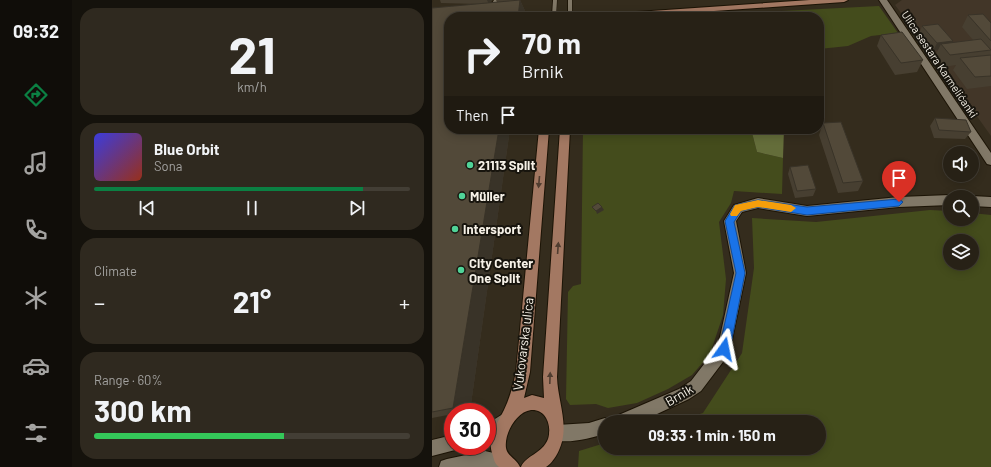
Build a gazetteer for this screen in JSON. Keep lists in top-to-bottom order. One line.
{"streets":{"street":["Ulica sestara Karmelićanki","Vukovarska ulica","Brnik"]},"places":["21113 Split","Müller","Intersport","City Center One Split"],"page":{"tabs":"09:32","tile":[["21","km/h"],"Climate",["Range · 60%","300 km"]],"turn":["70 m","Brnik"],"then":"Then","song":["Blue Orbit","Sona"],"heat":["−","21°","+"],"limit":"30","trip":"09:33 · 1 min · 150 m"}}
